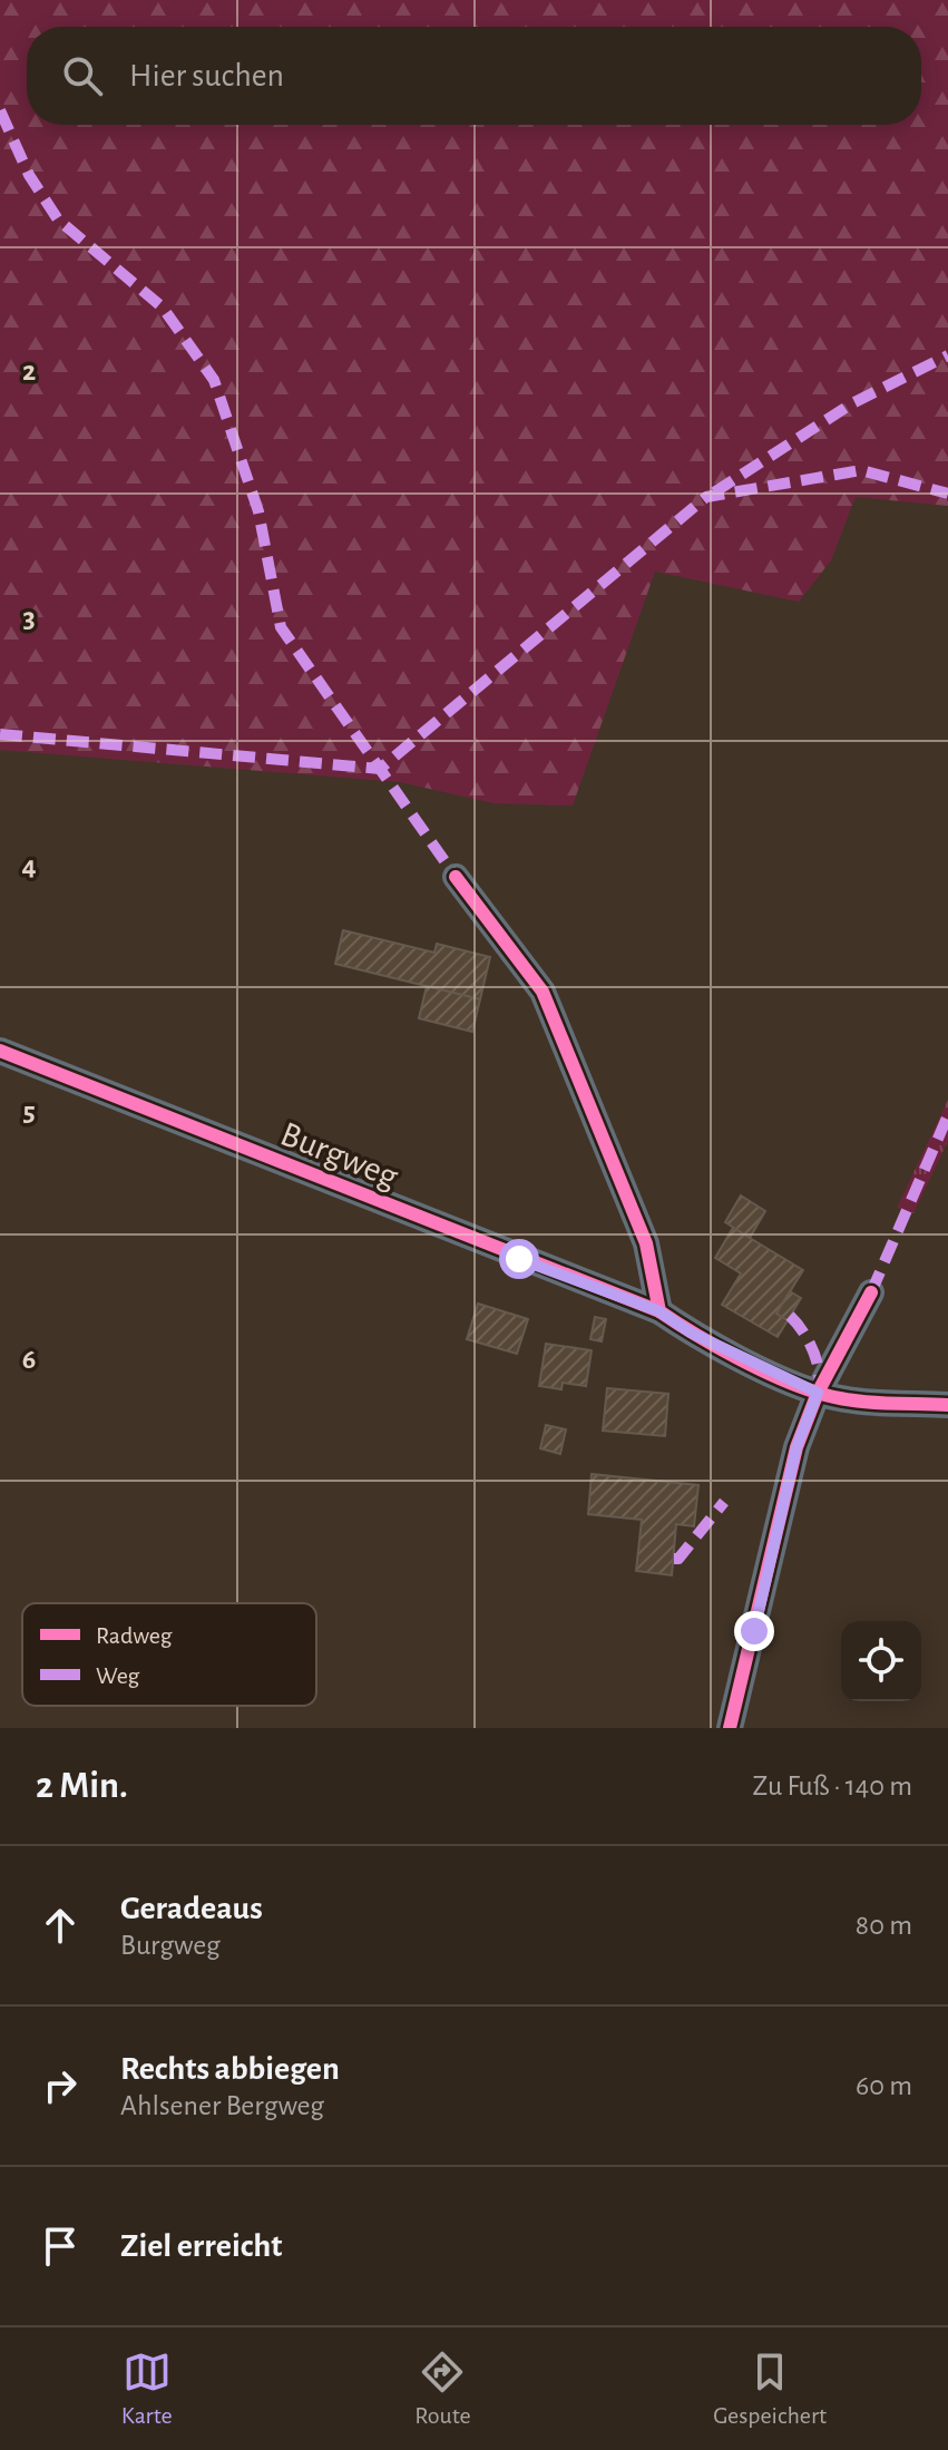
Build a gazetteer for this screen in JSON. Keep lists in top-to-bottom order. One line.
{"streets":{"street":["Burgweg"]},"legend":["Radweg","Weg"],"page":{"search":"Hier suchen","heading":["2 Min.","Zu Fuß · 140 m"],"list":[["Geradeaus","Burgweg","80 m"],["Rechts abbiegen","Ahlsener Bergweg","60 m"],"Ziel erreicht"],"nav":["Karte","Route","Gespeichert"]},"grid":{"rows":["2","3","4","5","6"]}}
